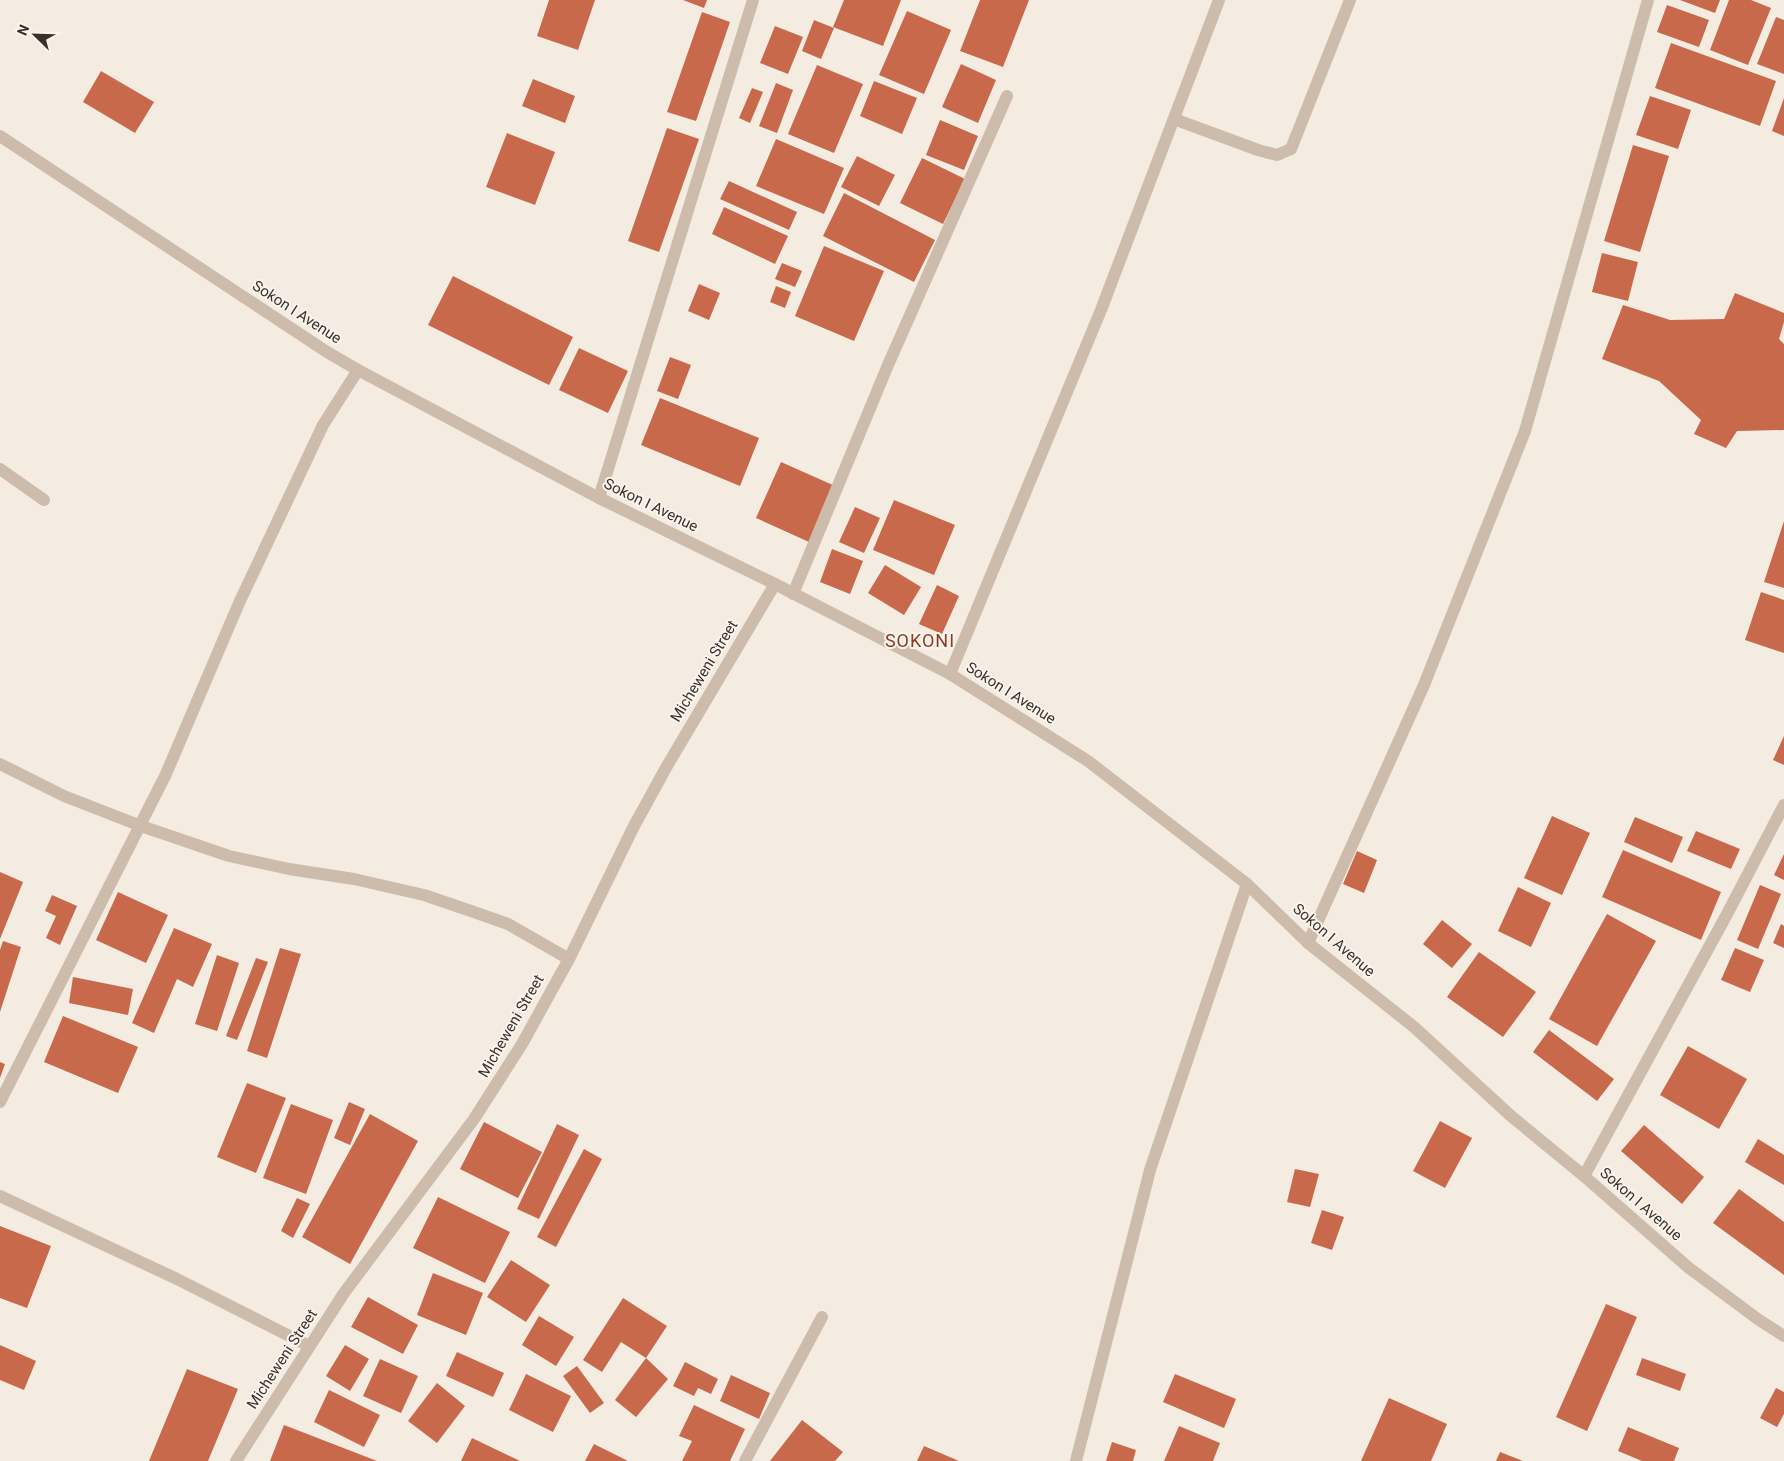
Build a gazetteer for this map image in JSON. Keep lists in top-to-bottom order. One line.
{"streets":{"street":["Sokon I Avenue","Micheweni Street"]},"crossings":[["Sokon I Avenue","Micheweni Street"]],"districts":["SOKONI"],"north":"top left"}
